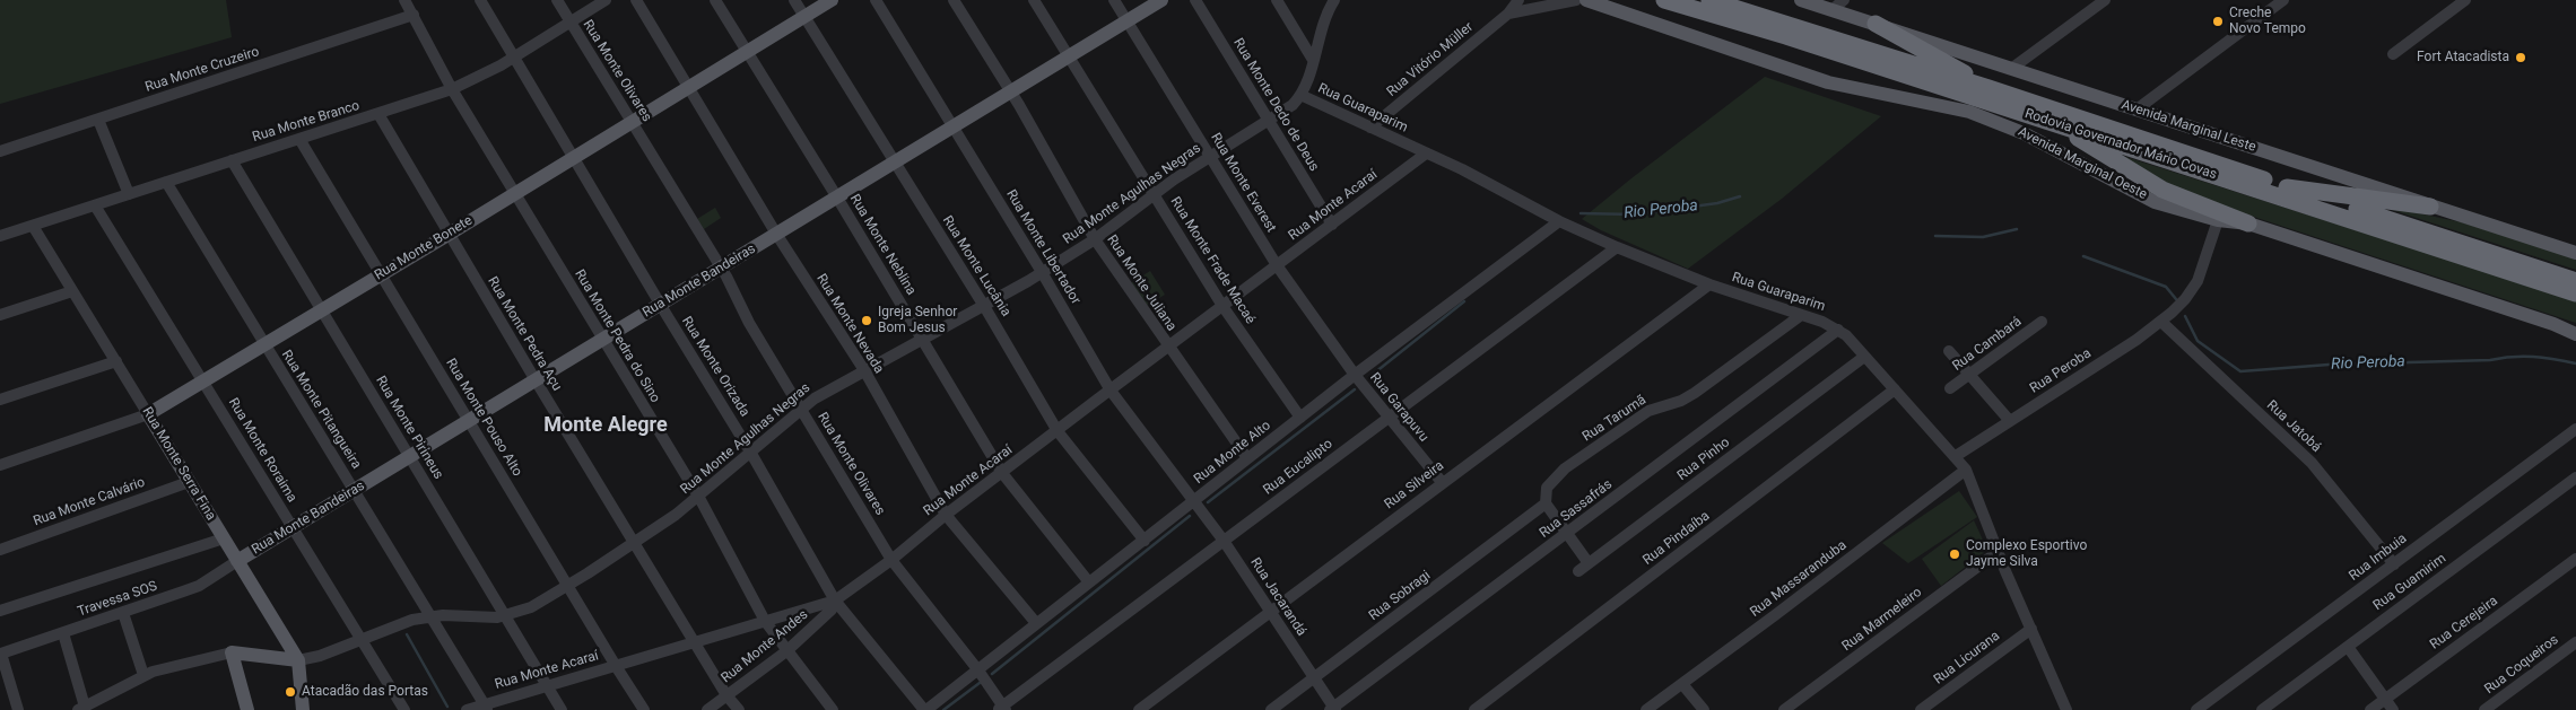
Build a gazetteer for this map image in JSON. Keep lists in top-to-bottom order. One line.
{"streets":{"highway":["Rodovia Governador Mário Covas"],"main road":["Avenida Marginal Leste","Avenida Marginal Oeste","Rua Monte Bonete","Rua Monte Bandeiras","Rua Monte Serra Fina"],"street":["Rua Vitório Müller","Rua Monte Cruzeiro","Rua Monte Olivares","Rua Monte Dedo de Deus","Rua Guaraparim","Rua Monte Branco","Rua Monte Everest","Rua Monte Agulhas Negras","Rua Monte Acaraí","Rua Monte Neblina","Rua Monte Libertador","Rua Monte Frade Macaé","Rua Monte Lucânia","Rua Monte Juliana","Rua Monte Nevada","Rua Monte Pedra Açu","Rua Monte Pedra do Sino","Rua Cambará","Rua Monte Orizada","Rua Peroba","Rua Garapuvu","Rua Monte Pitangueira","Rua Monte Pouso Alto","Rua Tarumã","Rua Jatobá","Rua Monte Pirineus","Rua Monte Roraima","Rua Monte Alto","Rua Pinho","Rua Eucalipto","Rua Silveira","Rua Monte Calvário","Rua Sassafrás","Rua Pindaíba","Rua Imbuia","Rua Massaranduba","Rua Guamirim","Rua Sobragi","Rua Jacarandá","Travessa SOS","Rua Marmeleiro","Rua Cerejeira","Rua Monte Andes","Rua Licurana","Rua Coqueiros"]},"crossings":[["Rua Vitório Müller","Rua Guaraparim"],["Rua Monte Cruzeiro","Rua Monte Pedra do Sino"],["Rua Monte Olivares","Rua Monte Branco"],["Rua Monte Olivares","Rua Monte Agulhas Negras"],["Rua Monte Olivares","Rua Monte Acaraí"],["Rua Monte Olivares","Rua Monte Bonete"],["Rua Monte Olivares","Rua Monte Bandeiras"],["Rua Monte Olivares","Rua Monte Alto"],["Rua Monte Olivares","Rua Eucalipto"],["Rua Monte Dedo de Deus","Rua Monte Agulhas Negras"],["Rua Monte Dedo de Deus","Rua Monte Acaraí"],["Rua Guaraparim","Rua Monte Agulhas Negras"],["Rua Guaraparim","Rua Monte Acaraí"],["Rua Guaraparim","Rua Peroba"],["Rua Guaraparim","Rua Tarumã"],["Rua Guaraparim","Rua Monte Alto"],["Rua Guaraparim","Rua Pinho"],["Rua Guaraparim","Rua Eucalipto"],["Rua Guaraparim","Rua Silveira"],["Rua Guaraparim","Rua Sassafrás"],["Rua Guaraparim","Rua Pindaíba"],["Rua Guaraparim","Rua Massaranduba"],["Rua Guaraparim","Rua Marmeleiro"],["Rua Guaraparim","Rua Licurana"],["Rua Monte Branco","Rua Monte Pedra Açu"],["Rua Monte Branco","Rua Monte Pedra do Sino"],["Rua Monte Branco","Rua Monte Orizada"],["Rua Monte Branco","Rua Monte Pitangueira"],["Rua Monte Branco","Rua Monte Pouso Alto"],["Rua Monte Branco","Rua Monte Pirineus"],["Rua Monte Branco","Rua Monte Roraima"],["Rua Monte Branco","Rua Monte Serra Fina"],["Avenida Marginal Oeste","Rua Peroba"],["Rua Monte Everest","Rua Monte Agulhas Negras"],["Rua Monte Everest","Rua Monte Acaraí"],["Rua Monte Everest","Rua Monte Bandeiras"],["Rua Monte Everest","Rua Garapuvu"],["Rua Monte Everest","Rua Monte Alto"],["Rua Monte Agulhas Negras","Rua Monte Neblina"],["Rua Monte Agulhas Negras","Rua Monte Libertador"],["Rua Monte Agulhas Negras","Rua Monte Frade Macaé"],["Rua Monte Agulhas Negras","Rua Monte Lucânia"],["Rua Monte Agulhas Negras","Rua Monte Juliana"],["Rua Monte Agulhas Negras","Rua Monte Nevada"],["Rua Monte Agulhas Negras","Rua Monte Pedra Açu"],["Rua Monte Agulhas Negras","Rua Monte Pedra do Sino"],["Rua Monte Agulhas Negras","Rua Monte Orizada"],["Rua Monte Agulhas Negras","Rua Monte Pitangueira"],["Rua Monte Agulhas Negras","Rua Monte Pouso Alto"],["Rua Monte Agulhas Negras","Rua Monte Pirineus"],["Rua Monte Agulhas Negras","Rua Monte Roraima"],["Rua Monte Agulhas Negras","Rua Monte Serra Fina"],["Rua Monte Acaraí","Rua Monte Neblina"],["Rua Monte Acaraí","Rua Monte Libertador"],["Rua Monte Acaraí","Rua Monte Frade Macaé"],["Rua Monte Acaraí","Rua Monte Lucânia"],["Rua Monte Acaraí","Rua Monte Juliana"],["Rua Monte Acaraí","Rua Monte Nevada"],["Rua Monte Acaraí","Rua Monte Pedra Açu"],["Rua Monte Acaraí","Rua Monte Pedra do Sino"],["Rua Monte Acaraí","Rua Monte Orizada"],["Rua Monte Acaraí","Rua Monte Pitangueira"],["Rua Monte Acaraí","Rua Monte Pouso Alto"],["Rua Monte Acaraí","Rua Monte Pirineus"],["Rua Monte Acaraí","Rua Monte Andes"],["Rua Monte Neblina","Rua Monte Bonete"],["Rua Monte Neblina","Rua Monte Bandeiras"],["Rua Monte Neblina","Rua Monte Alto"],["Rua Monte Libertador","Rua Monte Bandeiras"],["Rua Monte Libertador","Rua Monte Alto"],["Rua Monte Libertador","Rua Jacarandá"],["Rua Monte Bonete","Rua Monte Lucânia"],["Rua Monte Bonete","Rua Monte Nevada"],["Rua Monte Bonete","Rua Monte Pedra Açu"],["Rua Monte Bonete","Rua Monte Pedra do Sino"],["Rua Monte Bonete","Rua Monte Orizada"],["Rua Monte Bonete","Rua Monte Pitangueira"],["Rua Monte Bonete","Rua Monte Pouso Alto"],["Rua Monte Bonete","Rua Monte Pirineus"],["Rua Monte Bonete","Rua Monte Roraima"],["Rua Monte Bonete","Rua Monte Serra Fina"],["Rua Monte Frade Macaé","Rua Monte Bandeiras"],["Rua Monte Frade Macaé","Rua Monte Alto"],["Rua Monte Lucânia","Rua Monte Bandeiras"],["Rua Monte Lucânia","Rua Monte Alto"],["Rua Monte Bandeiras","Rua Monte Juliana"],["Rua Monte Bandeiras","Rua Monte Nevada"],["Rua Monte Bandeiras","Rua Monte Pedra Açu"],["Rua Monte Bandeiras","Rua Monte Pedra do Sino"],["Rua Monte Bandeiras","Rua Monte Orizada"],["Rua Monte Bandeiras","Rua Monte Pitangueira"],["Rua Monte Bandeiras","Rua Monte Pouso Alto"],["Rua Monte Bandeiras","Rua Monte Pirineus"],["Rua Monte Bandeiras","Rua Monte Roraima"],["Rua Monte Bandeiras","Rua Monte Serra Fina"],["Rua Monte Bandeiras","Travessa SOS"],["Rua Monte Juliana","Rua Monte Alto"],["Rua Monte Nevada","Rua Monte Alto"],["Rua Monte Pedra Açu","Rua Monte Andes"],["Rua Monte Pedra do Sino","Rua Monte Andes"],["Rua Monte Orizada","Rua Monte Alto"],["Rua Monte Orizada","Rua Monte Andes"],["Rua Peroba","Rua Jatobá"],["Rua Garapuvu","Rua Monte Alto"],["Rua Garapuvu","Rua Eucalipto"],["Rua Garapuvu","Rua Silveira"],["Rua Tarumã","Rua Sobragi"],["Rua Jatobá","Rua Imbuia"],["Rua Monte Alto","Rua Jacarandá"],["Rua Monte Serra Fina","Rua Monte Calvário"],["Rua Monte Serra Fina","Travessa SOS"],["Rua Eucalipto","Rua Jacarandá"],["Rua Silveira","Rua Jacarandá"],["Rua Sassafrás","Rua Jacarandá"],["Rua Sobragi","Rua Jacarandá"]],"districts":["Monte Alegre"],"water":["Rio Peroba"],"places":["Creche Novo Tempo","Fort Atacadista","Igreja Senhor Bom Jesus","Complexo Esportivo Jayme Silva","Atacadão das Portas"]}
